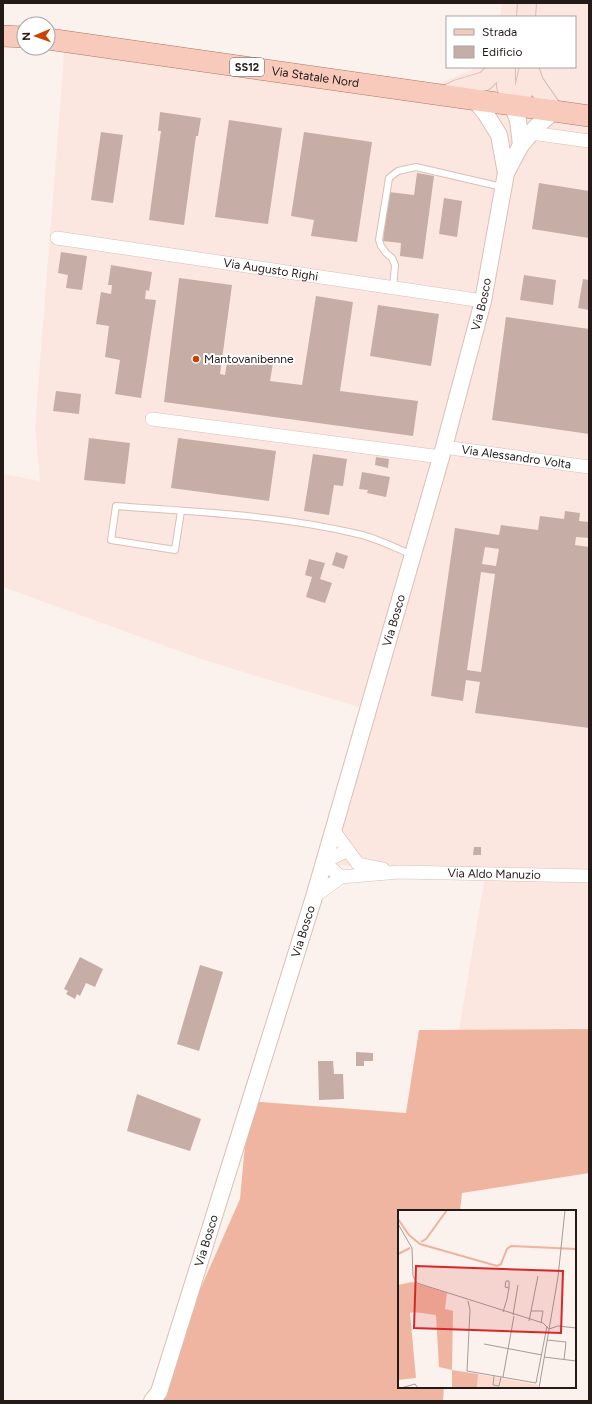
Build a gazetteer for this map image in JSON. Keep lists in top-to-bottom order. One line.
{"streets":{"main road":["SS12","Via Statale Nord"],"street":["Via Augusto Righi","Via Bosco","Via Alessandro Volta","Via Aldo Manuzio"]},"crossings":[["Via Statale Nord","Via Bosco"],["Via Augusto Righi","Via Bosco"],["Via Bosco","Via Alessandro Volta"],["Via Bosco","Via Aldo Manuzio"]],"places":["Mantovanibenne"],"legend":["Strada","Edificio"],"north":"left"}
